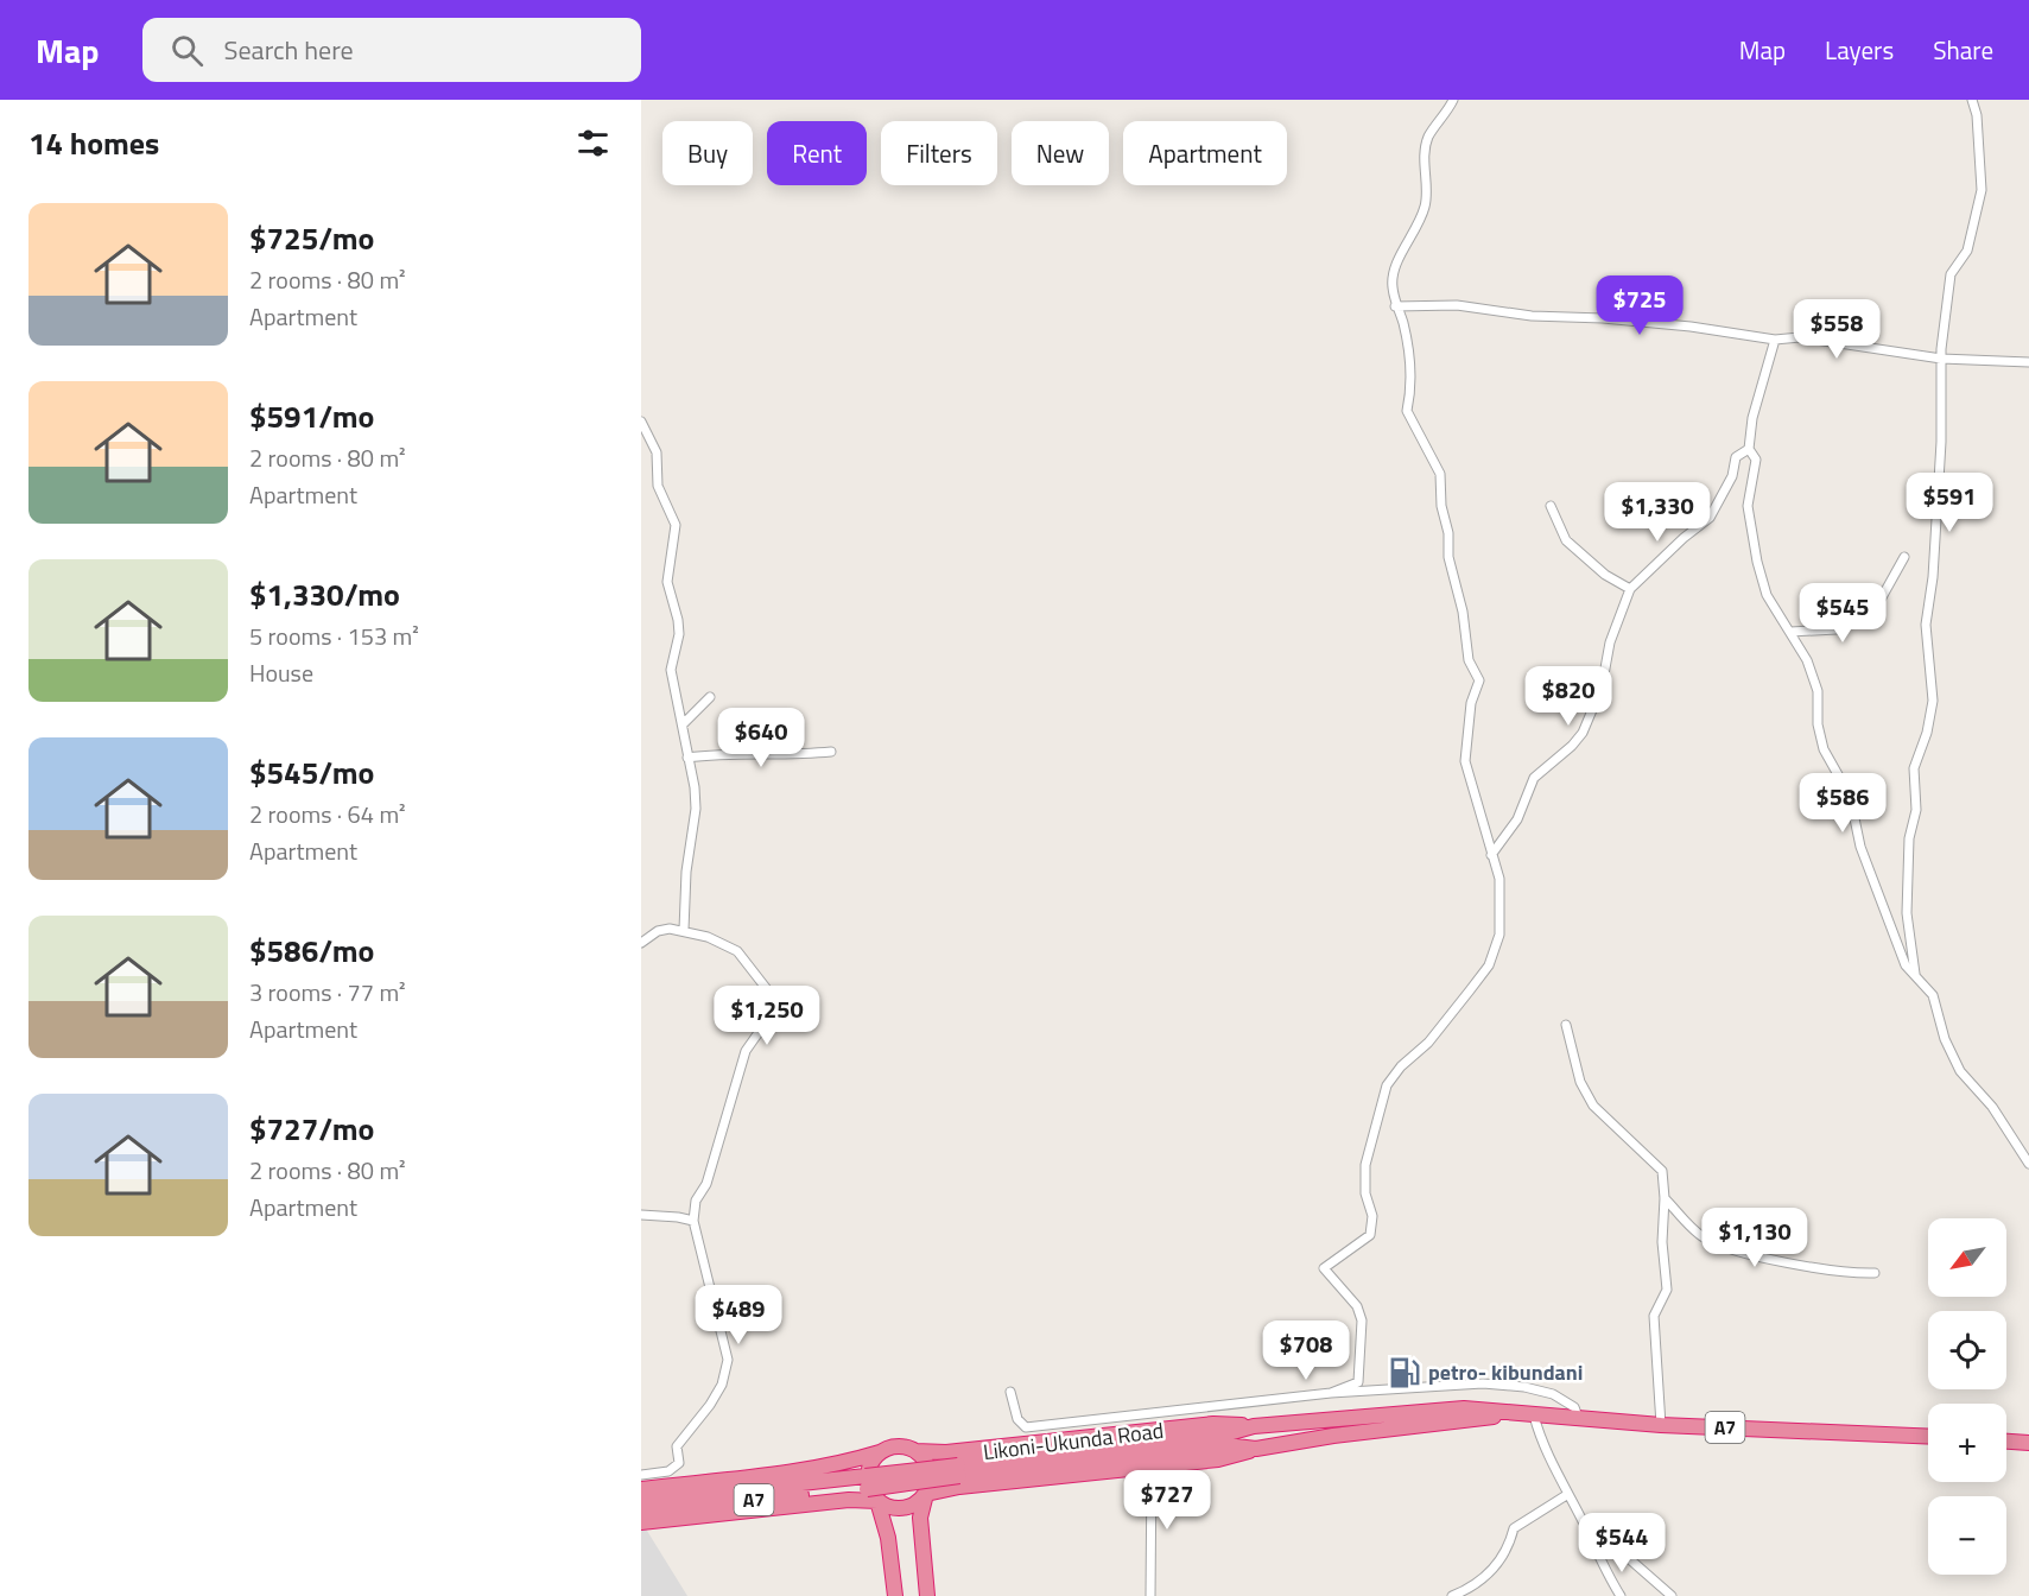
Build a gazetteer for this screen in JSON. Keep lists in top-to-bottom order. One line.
{"streets":{"highway":["A7","Likoni-Ukunda Road"]},"places":{"fuel station":["petro- kibundani"]},"north":"bottom left","page":{"header":"Map","search":"Search here","nav":["Map","Layers","Share"],"heading":"14 homes","chip":["Buy","Rent","Filters","New","Apartment"],"list":[{"name":"$725/mo","note":"2 rooms · 80 m² · Apartment"},{"name":"$591/mo","note":"2 rooms · 80 m² · Apartment"},{"name":"$1,330/mo","note":"5 rooms · 153 m² · House"},{"name":"$545/mo","note":"2 rooms · 64 m² · Apartment"},{"name":"$586/mo","note":"3 rooms · 77 m² · Apartment"},{"name":"$727/mo","note":"2 rooms · 80 m² · Apartment"}],"price":["$725","$558","$591","$1,330","$545","$820","$640","$586","$1,250","$1,130","$489","$708","$727","$544"],"map_buttons":["+","−"]}}
